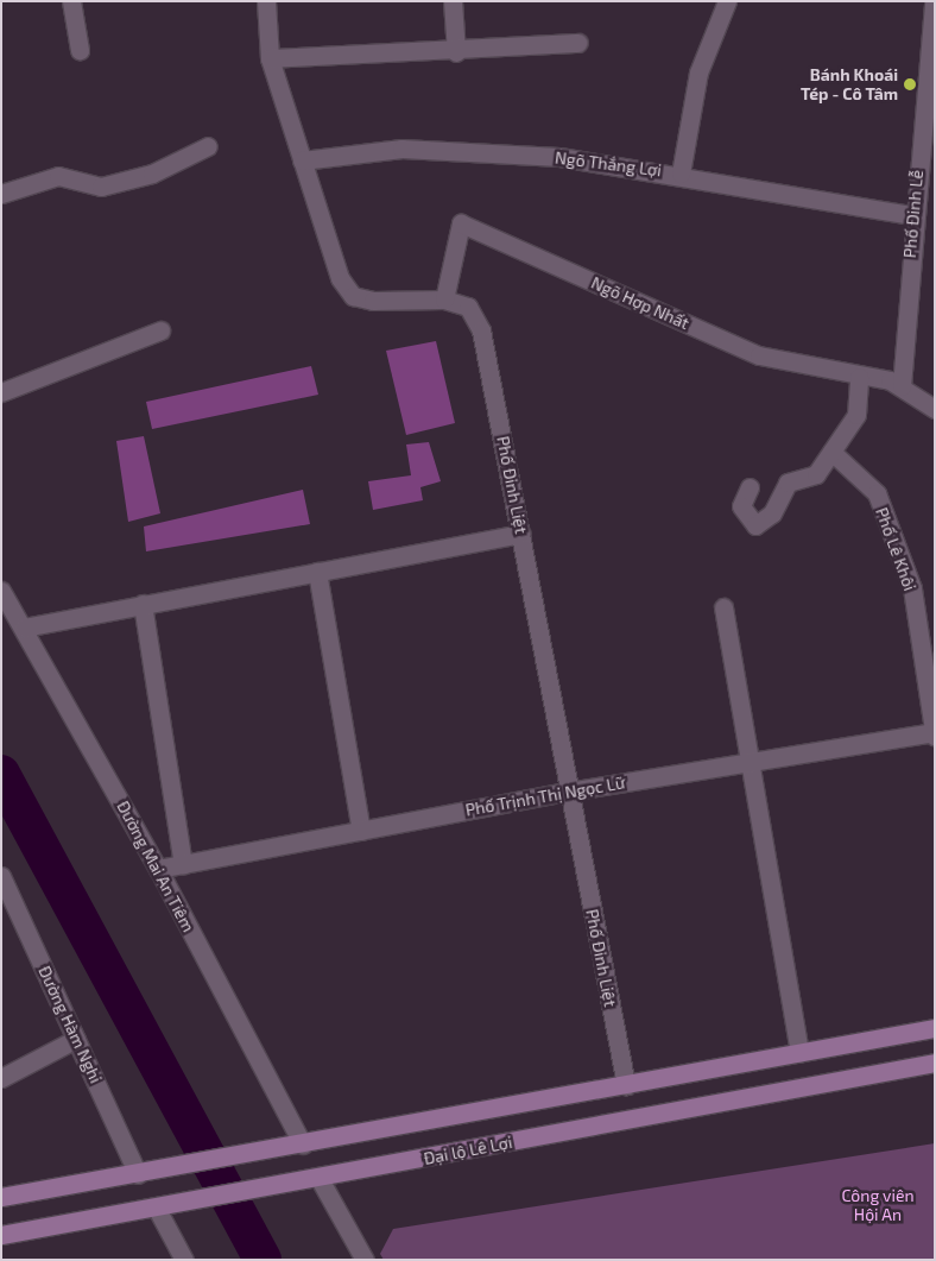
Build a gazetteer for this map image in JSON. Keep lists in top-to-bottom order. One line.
{"streets":{"main road":["Đại lộ Lê Lợi"],"street":["Ngõ Thắng Lợi","Phố Đinh Lễ","Ngõ Hợp Nhất","Phố Đinh Liệt","Phố Lê Khôi","Phố Trịnh Thị Ngọc Lữ","Đường Mai An Tiêm","Đường Hàm Nghi"]},"crossings":[["Ngõ Thắng Lợi","Phố Đinh Lễ"],["Ngõ Thắng Lợi","Phố Đinh Liệt"],["Phố Đinh Lễ","Ngõ Hợp Nhất"],["Ngõ Hợp Nhất","Phố Đinh Liệt"],["Phố Đinh Liệt","Phố Trịnh Thị Ngọc Lữ"],["Phố Lê Khôi","Phố Trịnh Thị Ngọc Lữ"],["Phố Trịnh Thị Ngọc Lữ","Đường Mai An Tiêm"]],"parks":["Công viên Hội An"],"places":["Bánh Khoái Tép - Cô Tâm"]}
